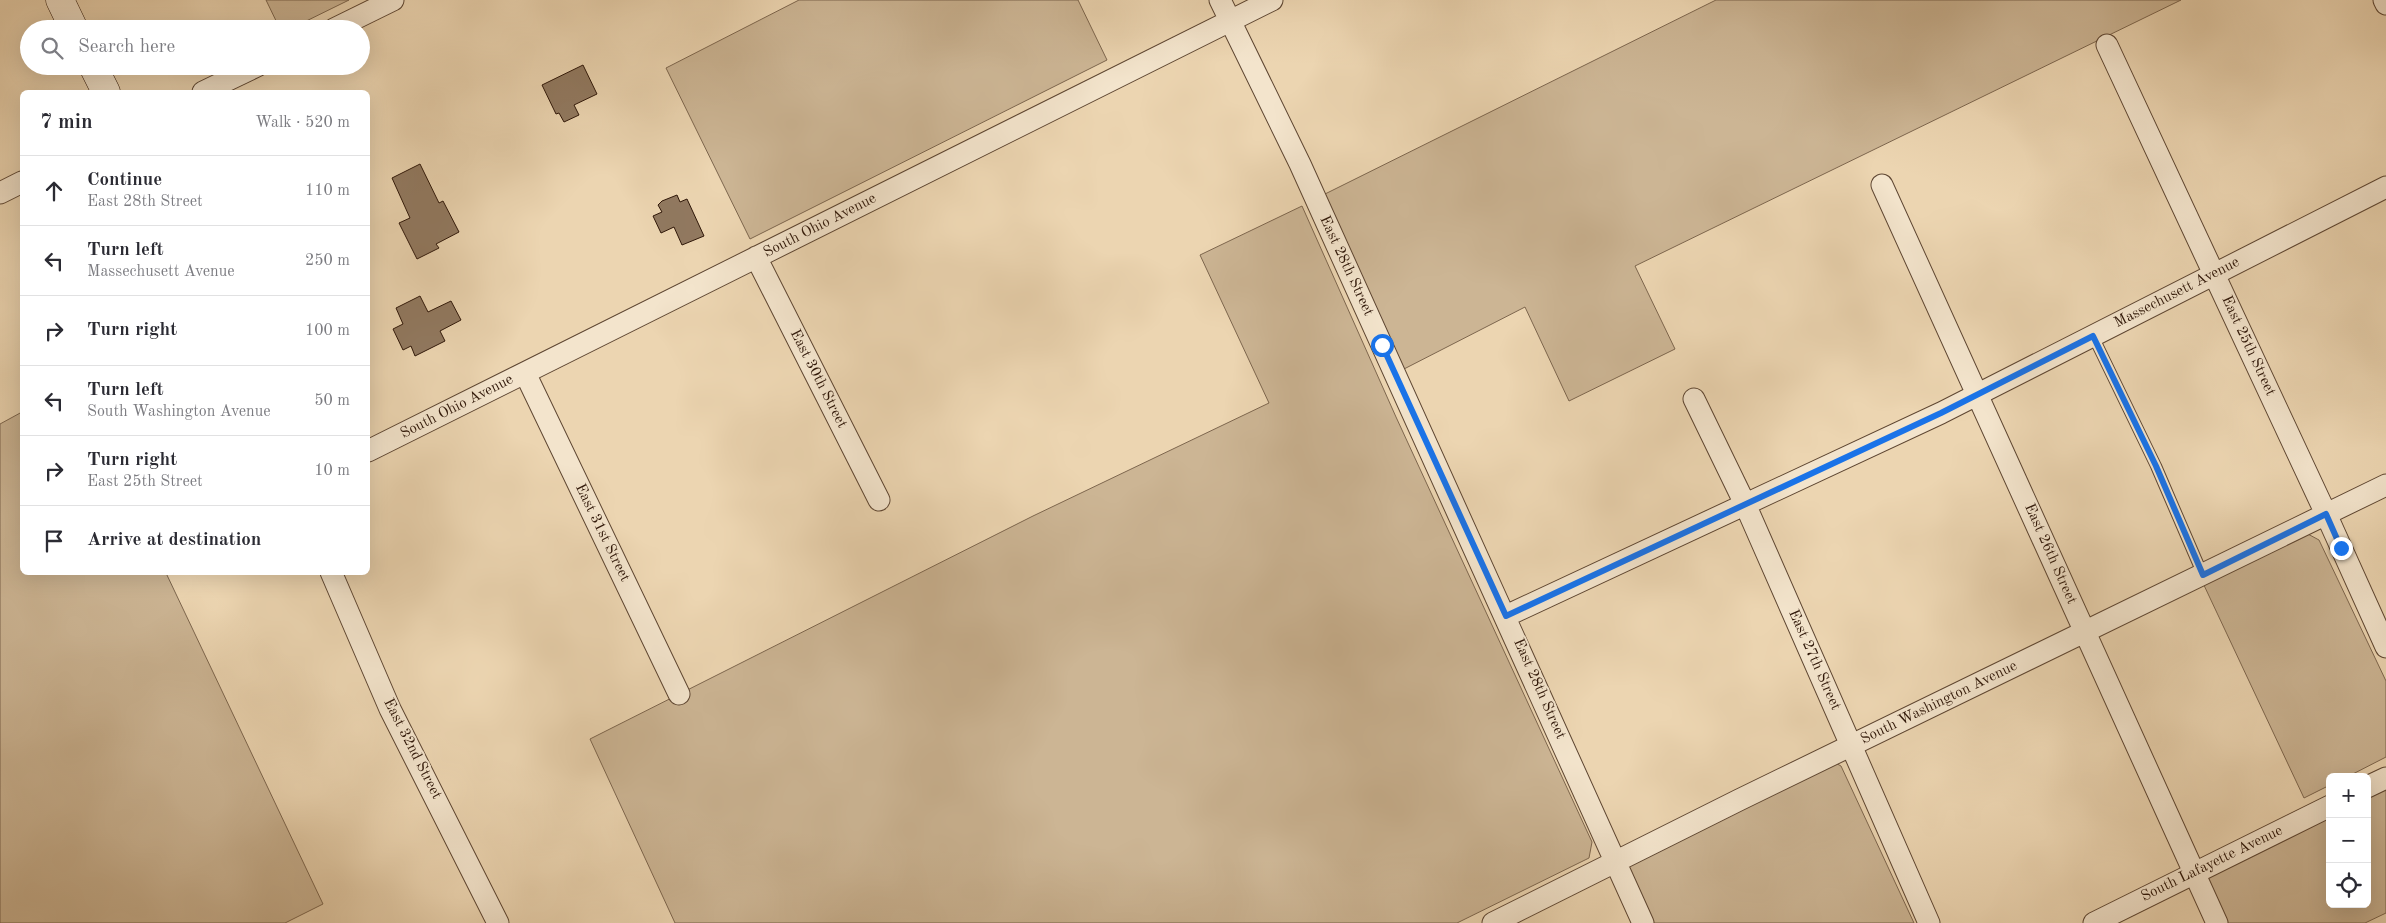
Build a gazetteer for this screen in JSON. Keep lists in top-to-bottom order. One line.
{"streets":{"street":["South Ohio Avenue","East 28th Street","Massechusett Avenue","East 25th Street","East 30th Street","East 31st Street","East 26th Street","East 27th Street","South Washington Avenue","East 32nd Street","South Lafayette Avenue"]},"crossings":[["South Ohio Avenue","East 28th Street"],["South Ohio Avenue","East 30th Street"],["South Ohio Avenue","East 31st Street"],["East 28th Street","Massechusett Avenue"],["East 28th Street","South Washington Avenue"],["Massechusett Avenue","East 25th Street"],["Massechusett Avenue","East 26th Street"],["Massechusett Avenue","East 27th Street"],["East 25th Street","South Washington Avenue"],["East 26th Street","South Washington Avenue"],["East 26th Street","South Lafayette Avenue"],["East 27th Street","South Washington Avenue"]],"page":{"search":"Search here","heading":["7 min","Walk · 520 m"],"list":[["Continue","East 28th Street","110 m"],["Turn left","Massechusett Avenue","250 m"],["Turn right","100 m"],["Turn left","South Washington Avenue","50 m"],["Turn right","East 25th Street","10 m"],"Arrive at destination"],"map_buttons":["+","−"]}}
